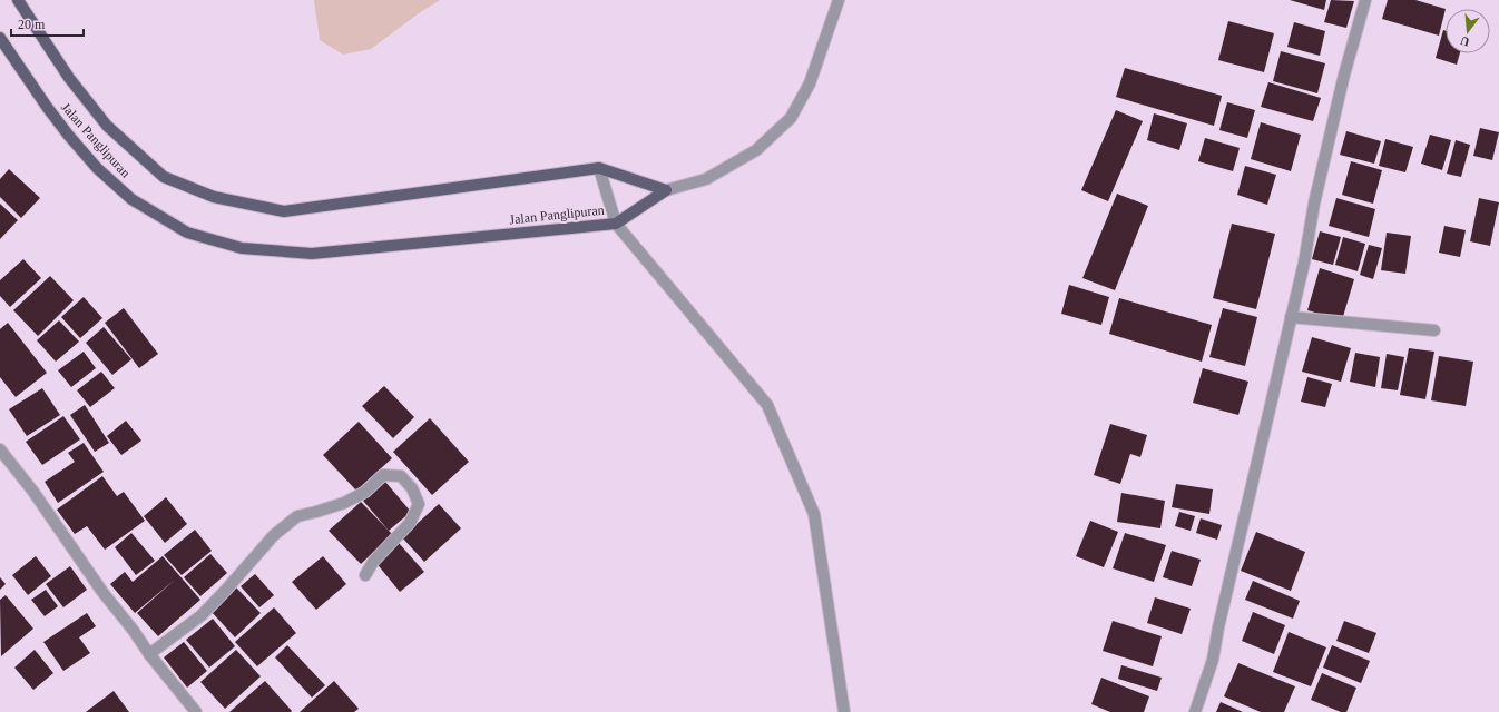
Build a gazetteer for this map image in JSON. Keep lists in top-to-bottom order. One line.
{"streets":{"main road":["Jalan Panglipuran"]},"scale_bar":"20 m","north":"bottom"}
